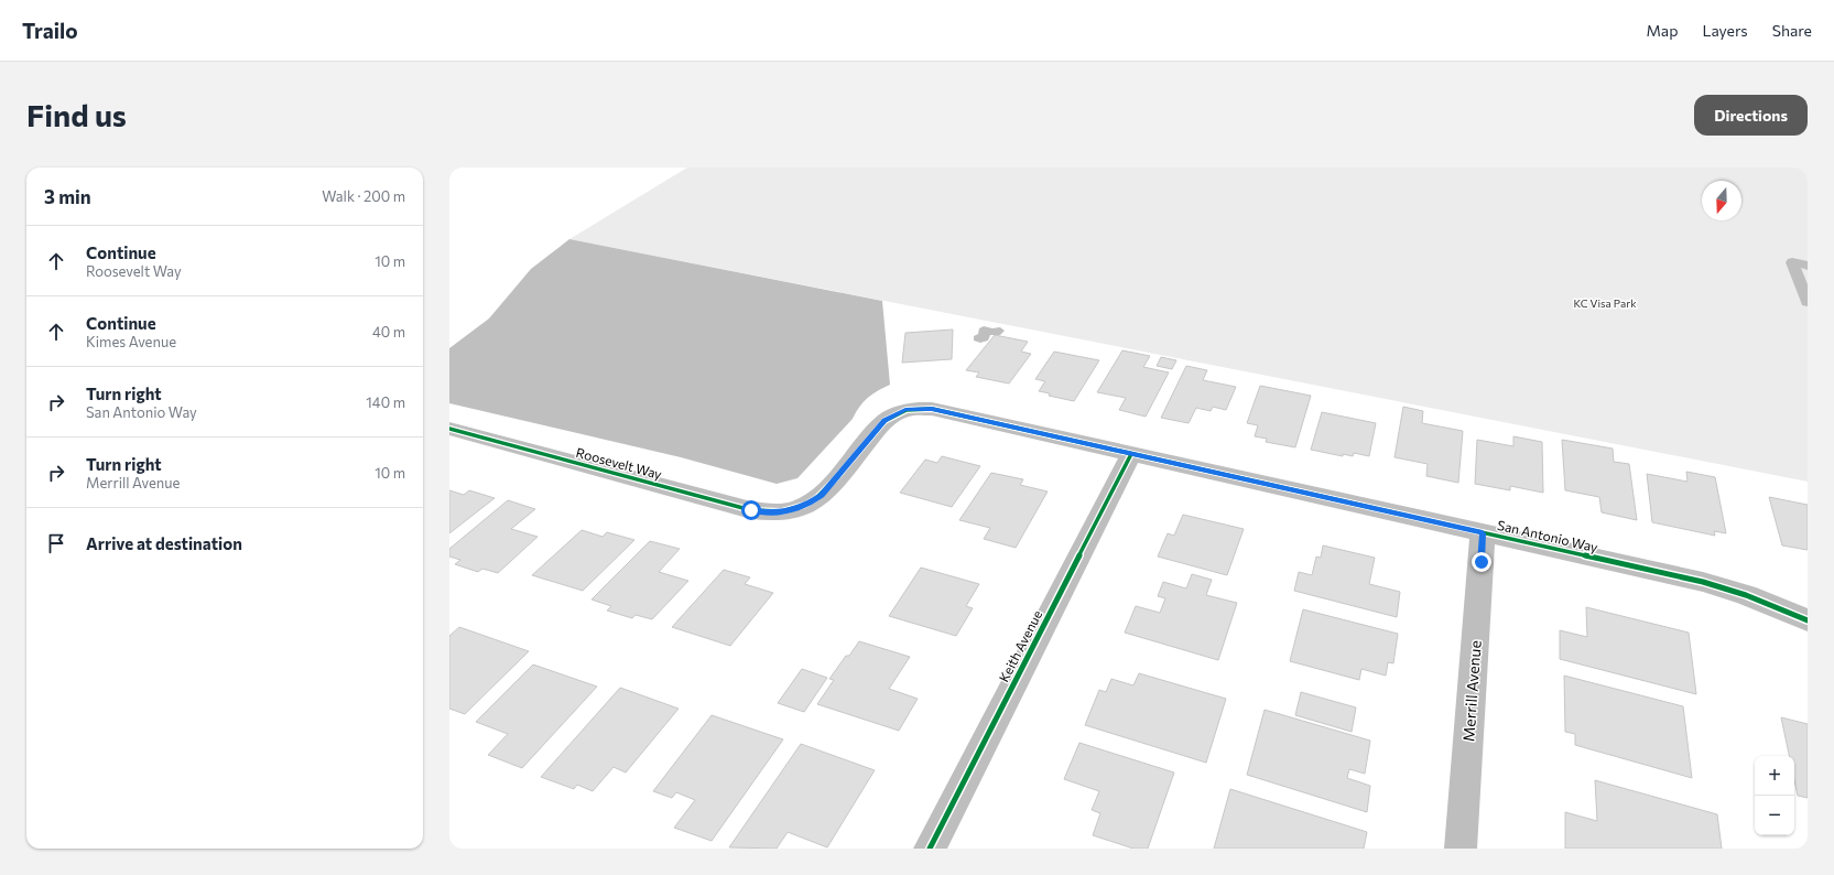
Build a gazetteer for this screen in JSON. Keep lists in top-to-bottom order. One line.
{"streets":{"street":["Roosevelt Way","San Antonio Way","Keith Avenue","Merrill Avenue"]},"crossings":[["Roosevelt Way","San Antonio Way"],["San Antonio Way","Keith Avenue"],["San Antonio Way","Merrill Avenue"]],"parks":["KC Visa Park"],"north":"bottom","page":{"header":"Trailo","nav":["Map","Layers","Share"],"buttons":"Directions","title":"Find us","heading":["3 min","Walk · 200 m"],"list":[["Continue","Roosevelt Way","10 m"],["Continue","Kimes Avenue","40 m"],["Turn right","San Antonio Way","140 m"],["Turn right","Merrill Avenue","10 m"],"Arrive at destination"],"map_buttons":["+","−"]}}
